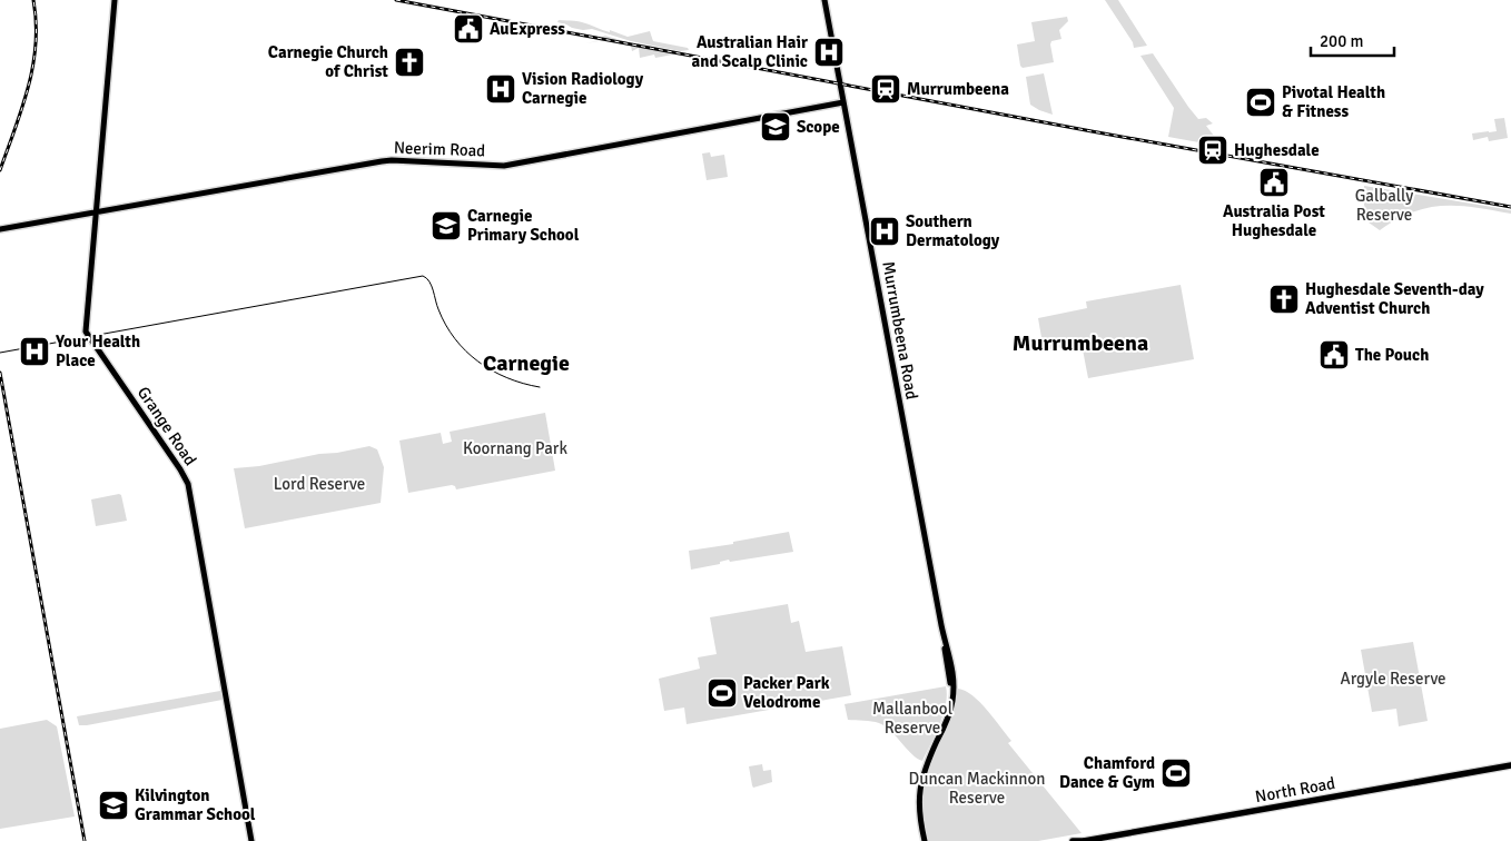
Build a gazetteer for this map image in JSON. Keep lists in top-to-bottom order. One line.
{"streets":{"highway":["North Road"],"main road":["Neerim Road","Murrumbeena Road","Grange Road"]},"crossings":[["Neerim Road","Murrumbeena Road"],["Neerim Road","Grange Road"]],"districts":["Murrumbeena","Carnegie"],"parks":["Galbally Reserve","Koornang Park","Lord Reserve","Argyle Reserve","Mallanbool Reserve","Duncan Mackinnon Reserve"],"places":{"public building":["AuExpress","Australia Post Hughesdale","The Pouch"],"hospital":["Australian Hair and Scalp Clinic","Vision Radiology Carnegie","Southern Dermatology","Your Health Place"],"church":["Carnegie Church of Christ","Hughesdale Seventh-day Adventist Church"],"station":["Murrumbeena","Hughesdale"],"sports":["Pivotal Health & Fitness","Packer Park Velodrome","Chamford Dance & Gym"],"school or university":["Scope","Carnegie Primary School","Kilvington Grammar School"]},"scale_bar":"200 m"}
